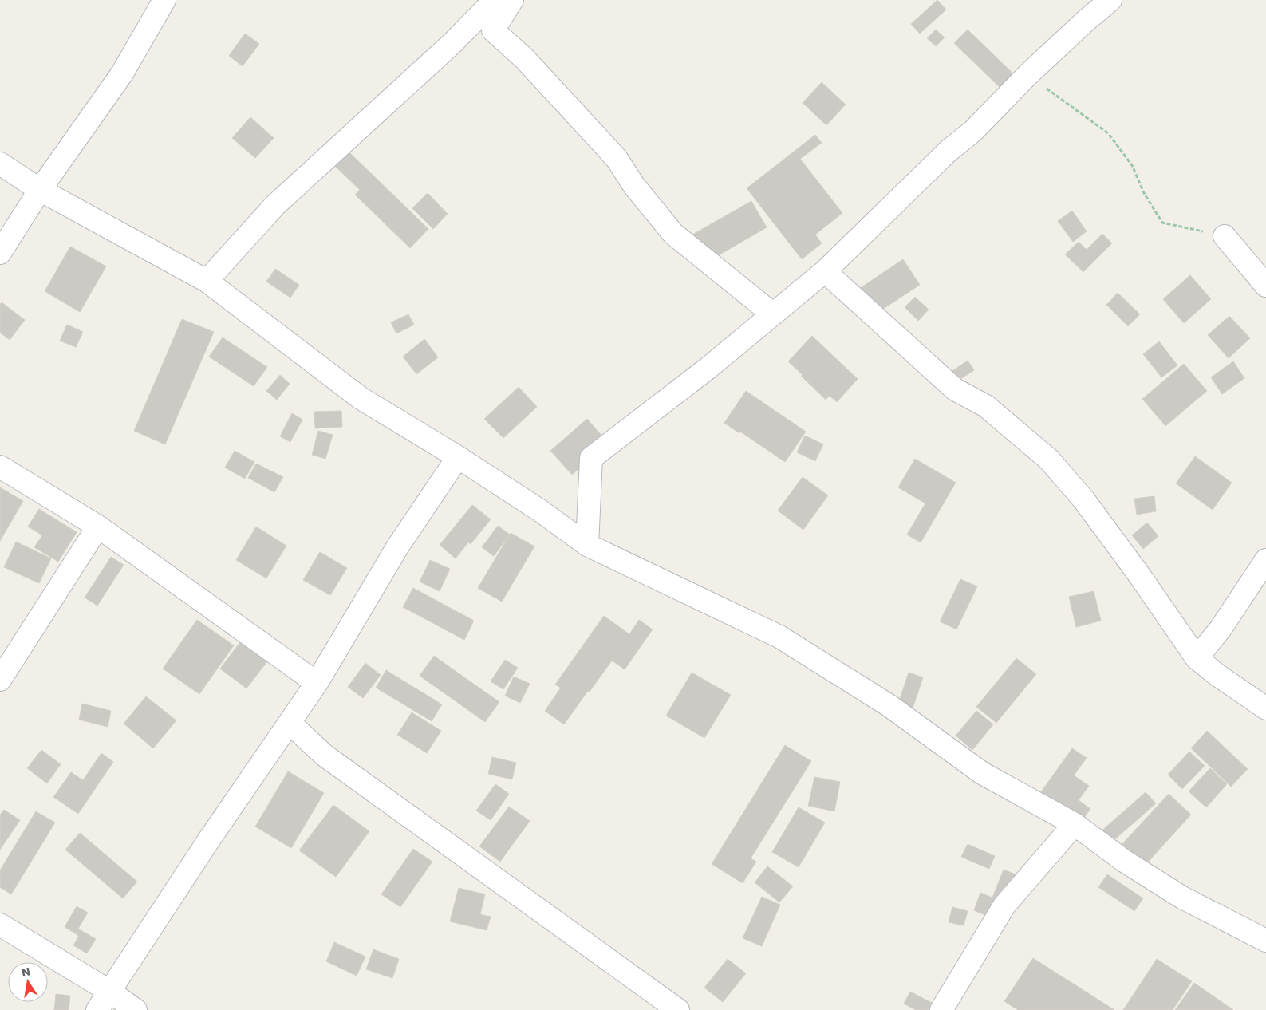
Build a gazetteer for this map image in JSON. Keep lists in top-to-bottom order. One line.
{"north":"top"}
